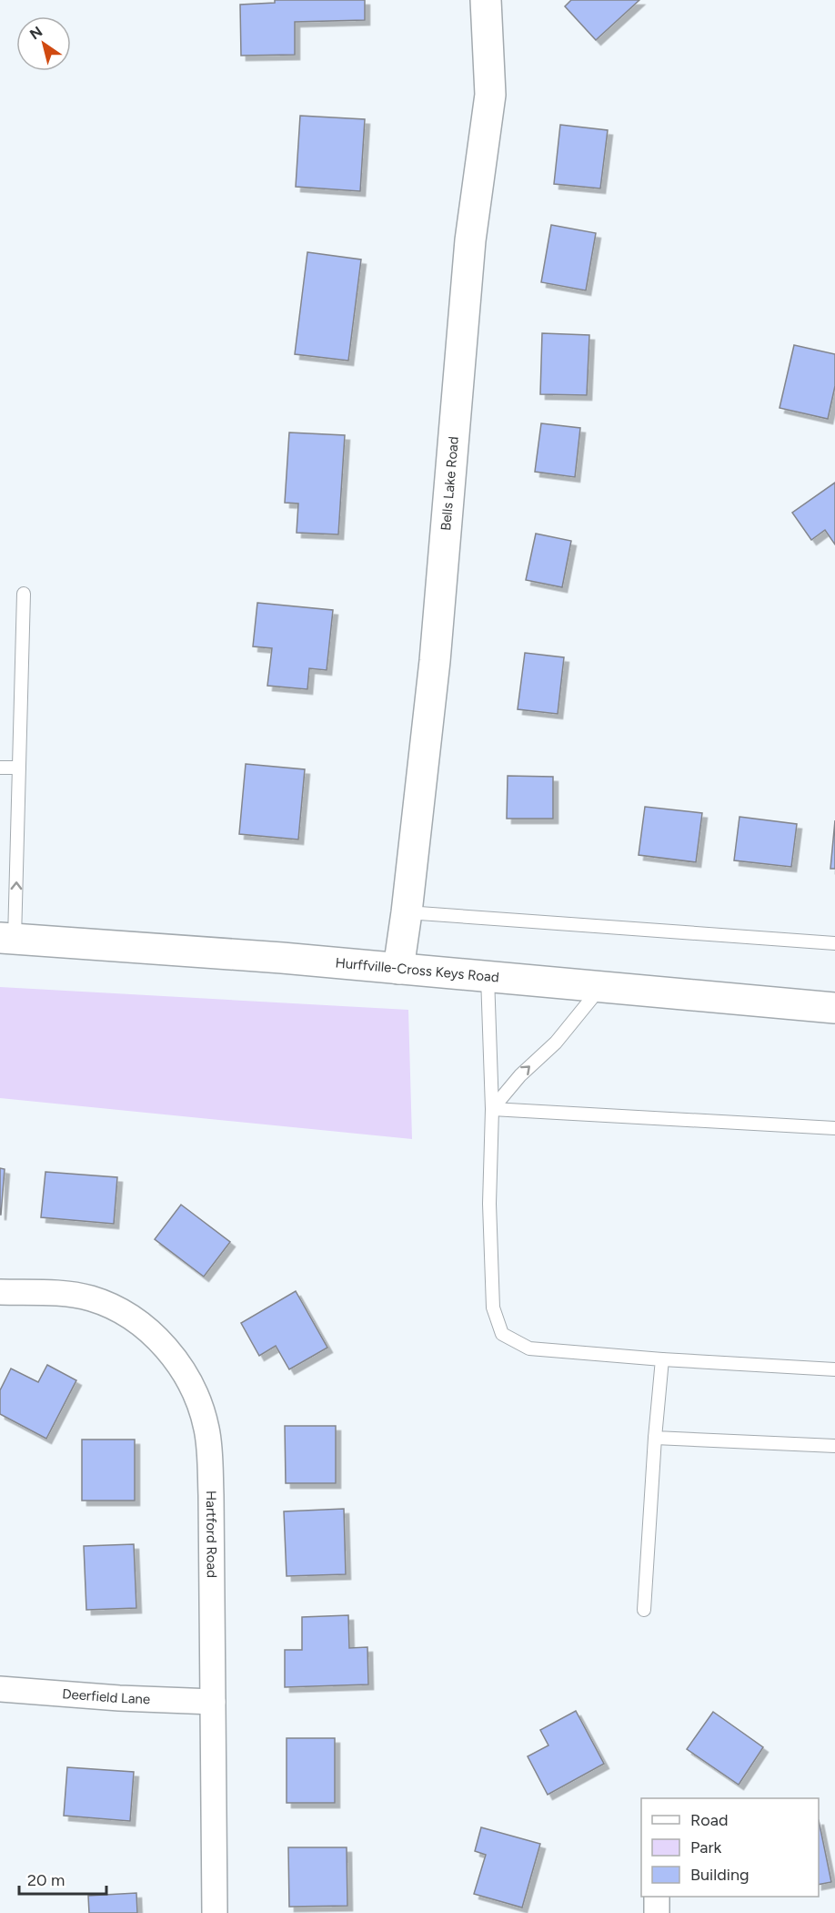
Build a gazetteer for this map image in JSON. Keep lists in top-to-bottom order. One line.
{"streets":{"street":["Bells Lake Road","Hurffville-Cross Keys Road","Hartford Road","Deerfield Lane"]},"crossings":[["Bells Lake Road","Hurffville-Cross Keys Road"],["Hartford Road","Deerfield Lane"]],"legend":["Road","Park","Building"],"scale_bar":"20 m","north":"top left"}
